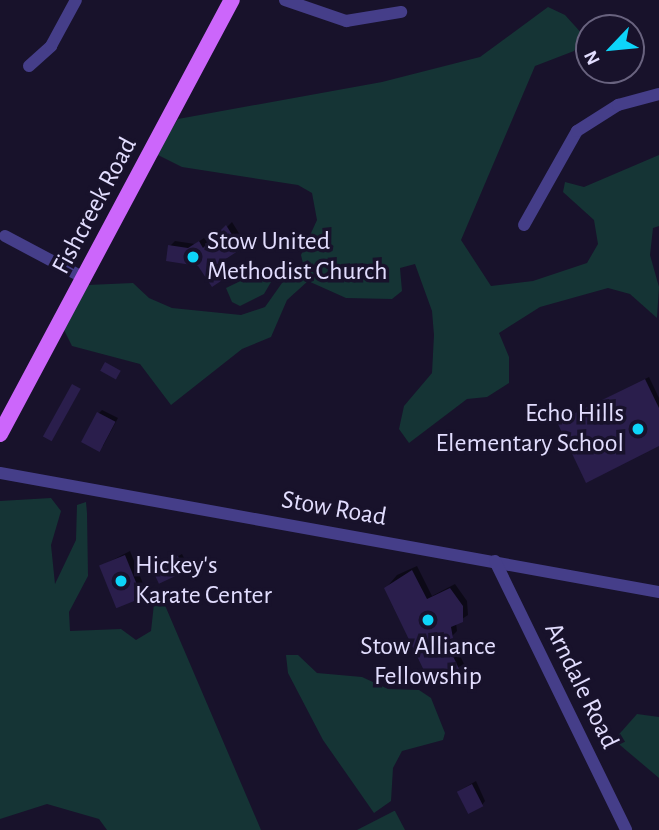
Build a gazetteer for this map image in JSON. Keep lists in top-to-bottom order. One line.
{"streets":{"main road":["Fishcreek Road"],"street":["Stow Road","Arndale Road"]},"crossings":[["Stow Road","Arndale Road"]],"places":["Stow United Methodist Church","Echo Hills Elementary School","Hickey's Karate Center","Stow Alliance Fellowship"],"north":"bottom left"}
